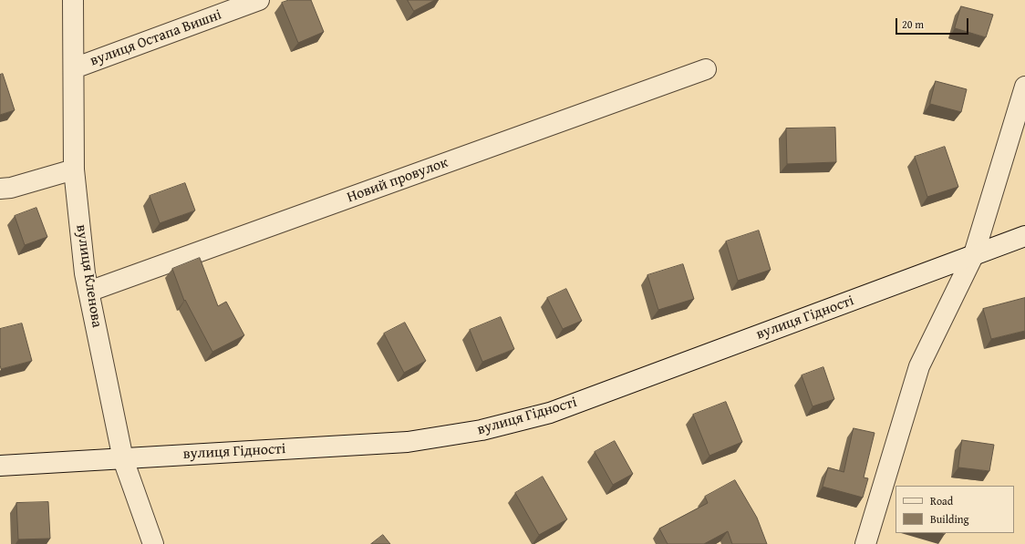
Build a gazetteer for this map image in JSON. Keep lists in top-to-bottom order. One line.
{"streets":{"street":["вулиця Остапа Вишні","Новий провулок","вулиця Кленова","вулиця Гідності"]},"crossings":[["вулиця Остапа Вишні","вулиця Кленова"],["Новий провулок","вулиця Кленова"],["вулиця Кленова","вулиця Гідності"]],"legend":["Road","Building"],"scale_bar":"20 m"}
